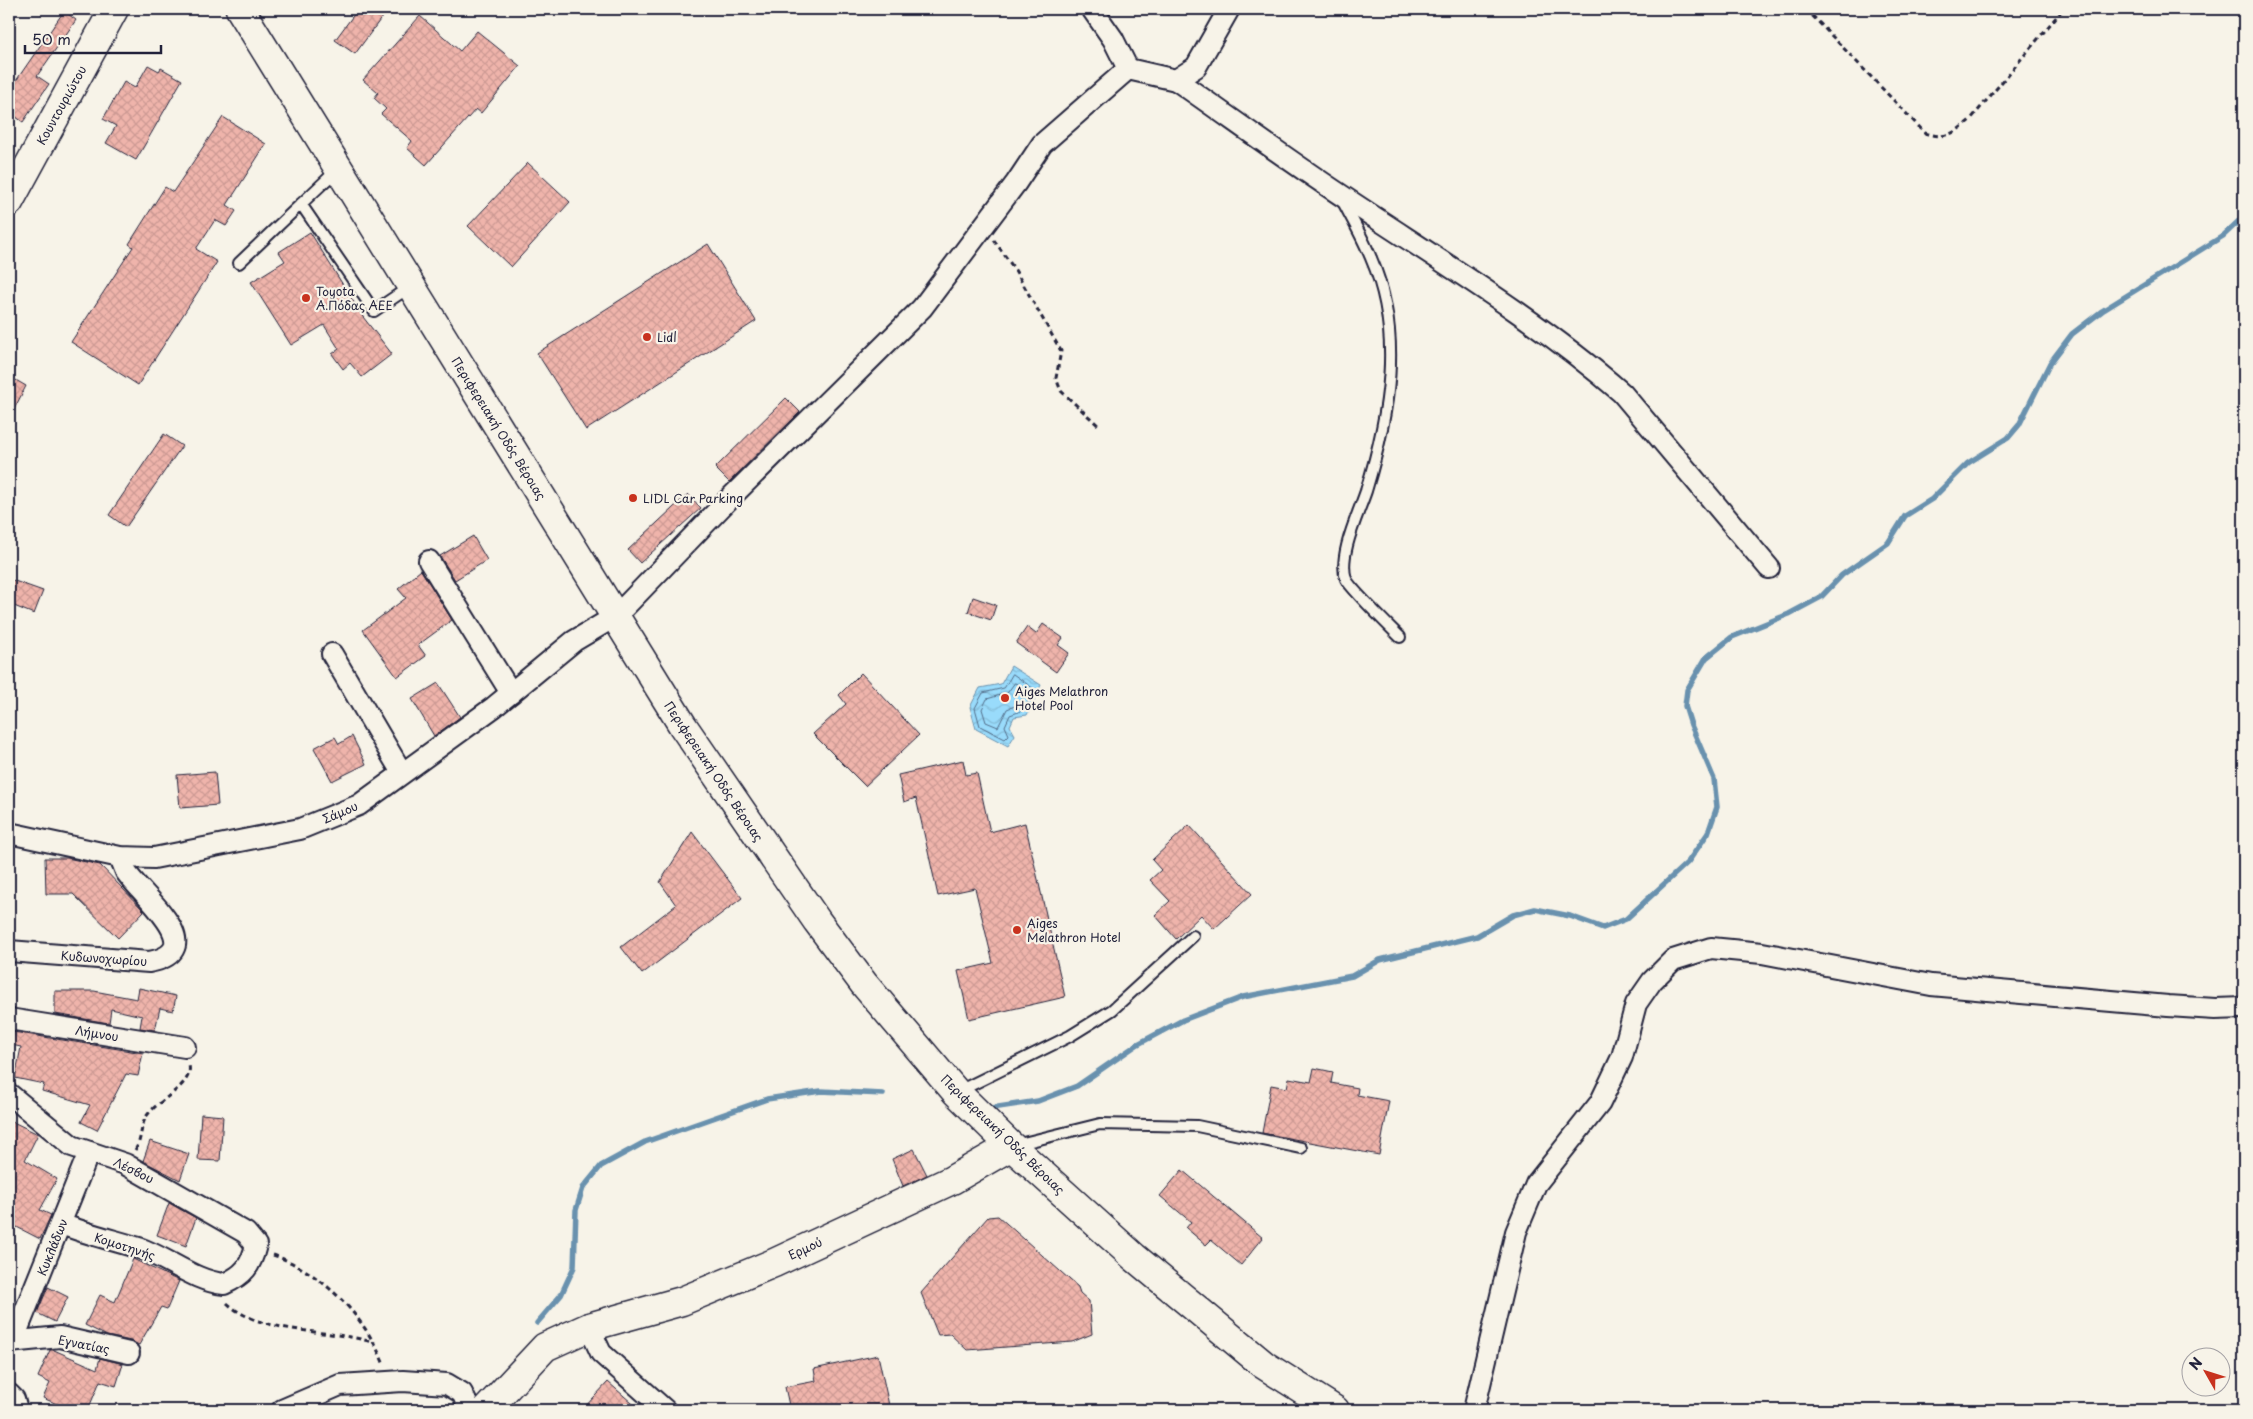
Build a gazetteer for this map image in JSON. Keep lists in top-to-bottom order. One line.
{"streets":{"main road":["Κουντουριώτου","Περιφερειακή Οδός Βέροιας","Ερμού"],"street":["Σάμου","Κυδωνοχωρίου","Λήμνου","Λέσβου","Κομοτηνής","Κυκλάδων","Εγνατίας"]},"crossings":[["Περιφερειακή Οδός Βέροιας","Σάμου"],["Περιφερειακή Οδός Βέροιας","Ερμού"],["Σάμου","Κυδωνοχωρίου"],["Λέσβου","Κυκλάδων"],["Κομοτηνής","Κυκλάδων"],["Κυκλάδων","Εγνατίας"]],"places":["Toyota Α.Πόδας ΑΕΕ","Lidl","LIDL Car Parking","Aiges Melathron Hotel Pool","Aiges Melathron Hotel"],"scale_bar":"50 m","north":"top left"}
